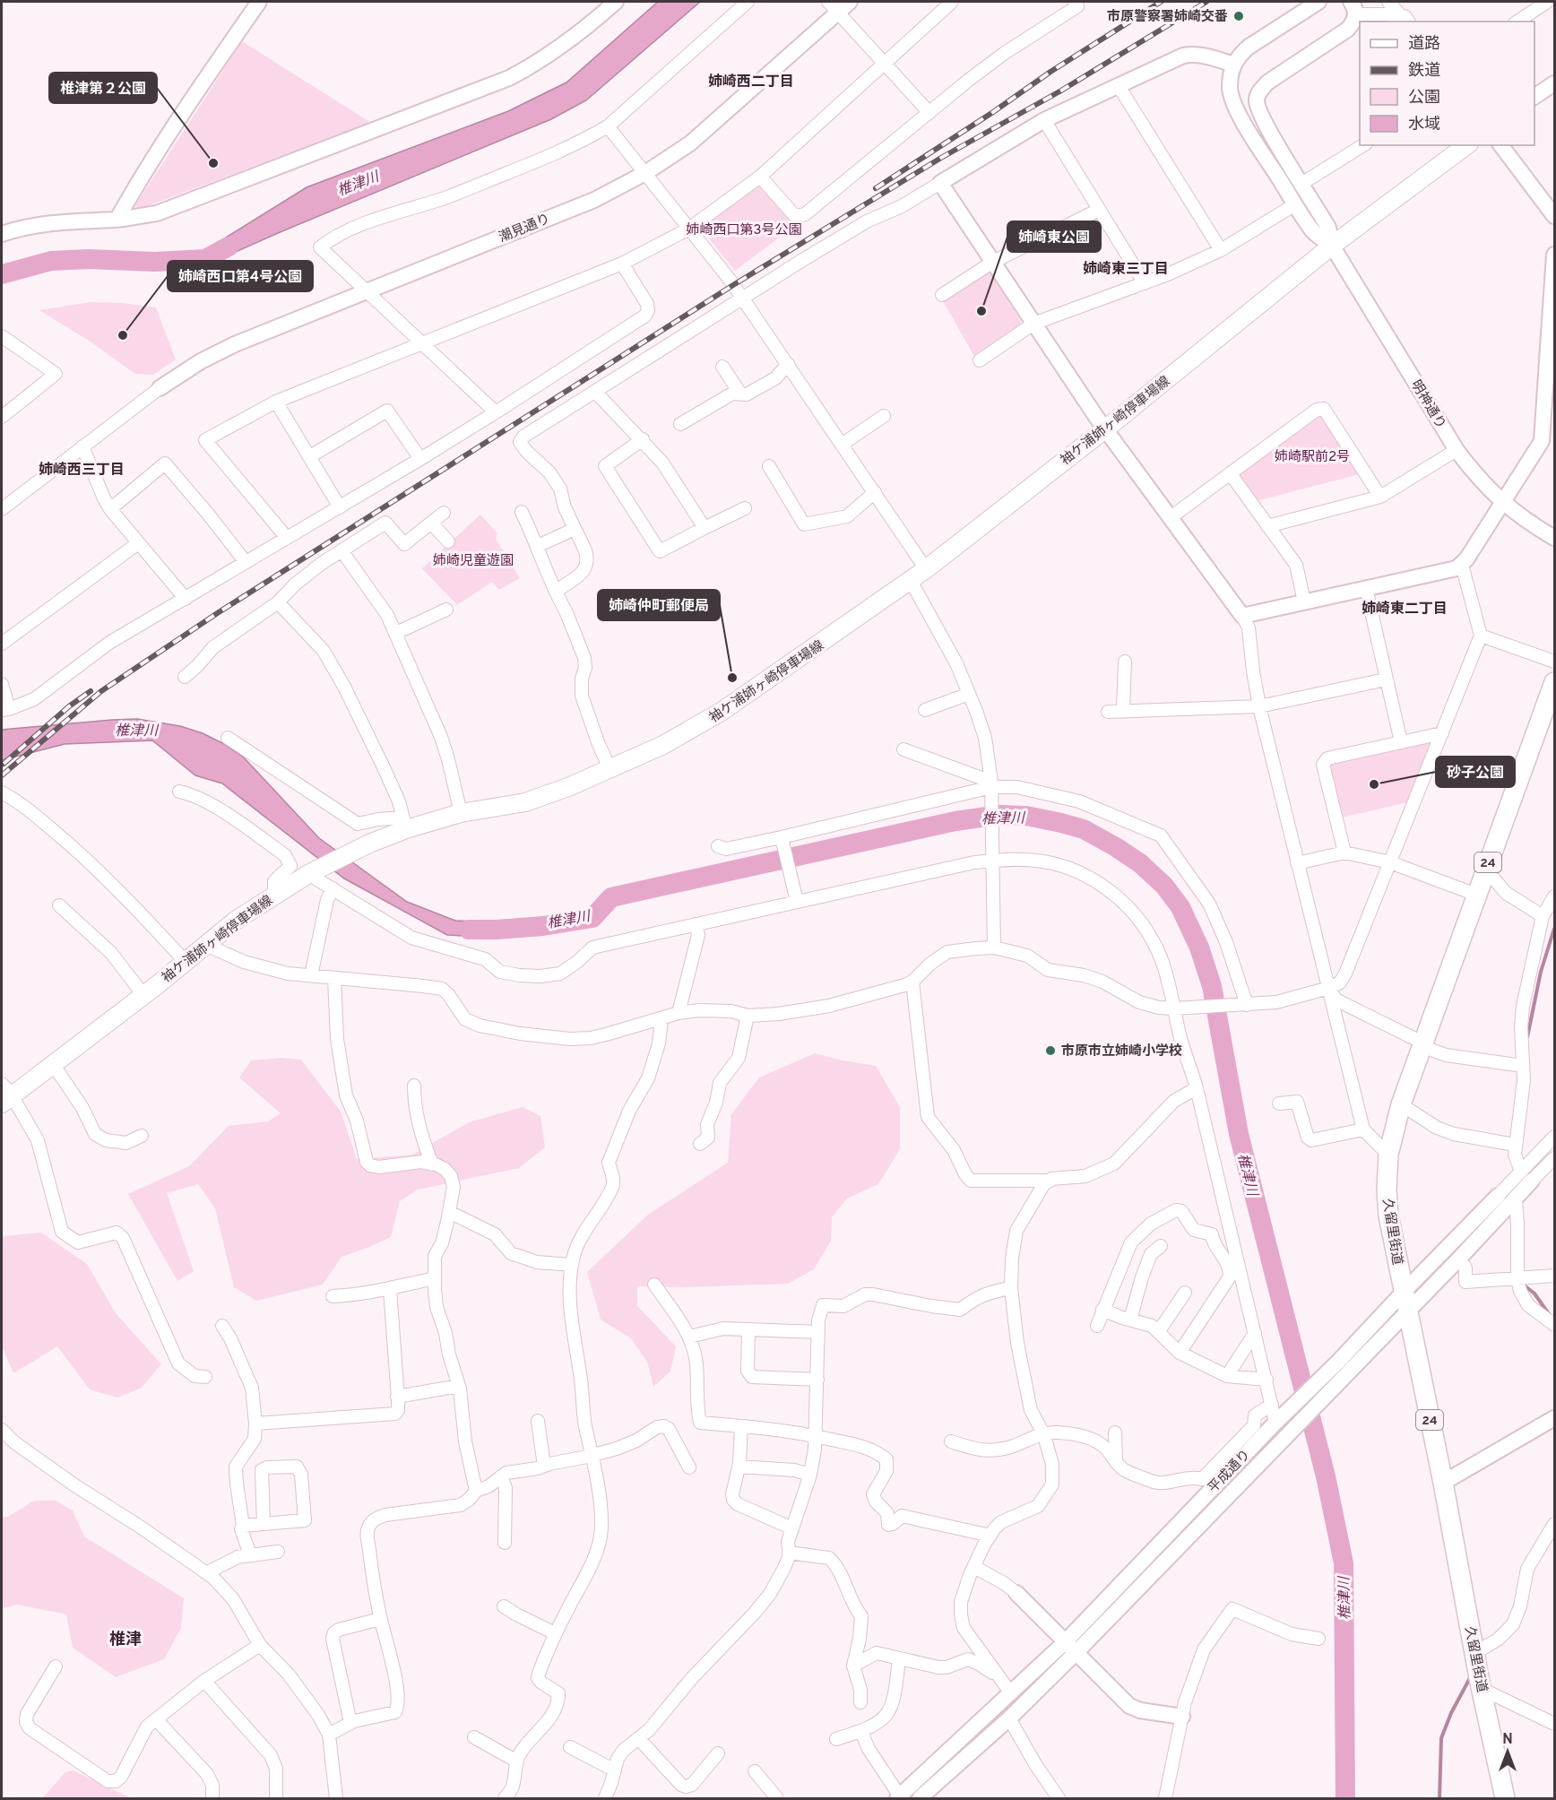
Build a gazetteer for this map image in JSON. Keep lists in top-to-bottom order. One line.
{"streets":{"main road":["袖ケ浦姉ヶ崎停車場線","24","久留里街道"],"street":["潮見通り","明神通り","平成通り"]},"crossings":[["明神通り","袖ケ浦姉ヶ崎停車場線"],["久留里街道","平成通り"]],"districts":["姉崎西二丁目","姉崎東三丁目","姉崎西三丁目","姉崎東二丁目","椎津"],"water":["椎津川"],"parks":["姉崎西口第3号公園","姉崎駅前2号","姉崎児童遊園"],"places":["市原警察署姉崎交番","椎津第２公園","姉崎東公園","姉崎西口第4号公園","姉崎仲町郵便局","砂子公園","市原市立姉崎小学校"],"legend":["道路","鉄道","公園","水域"],"north":"top"}
